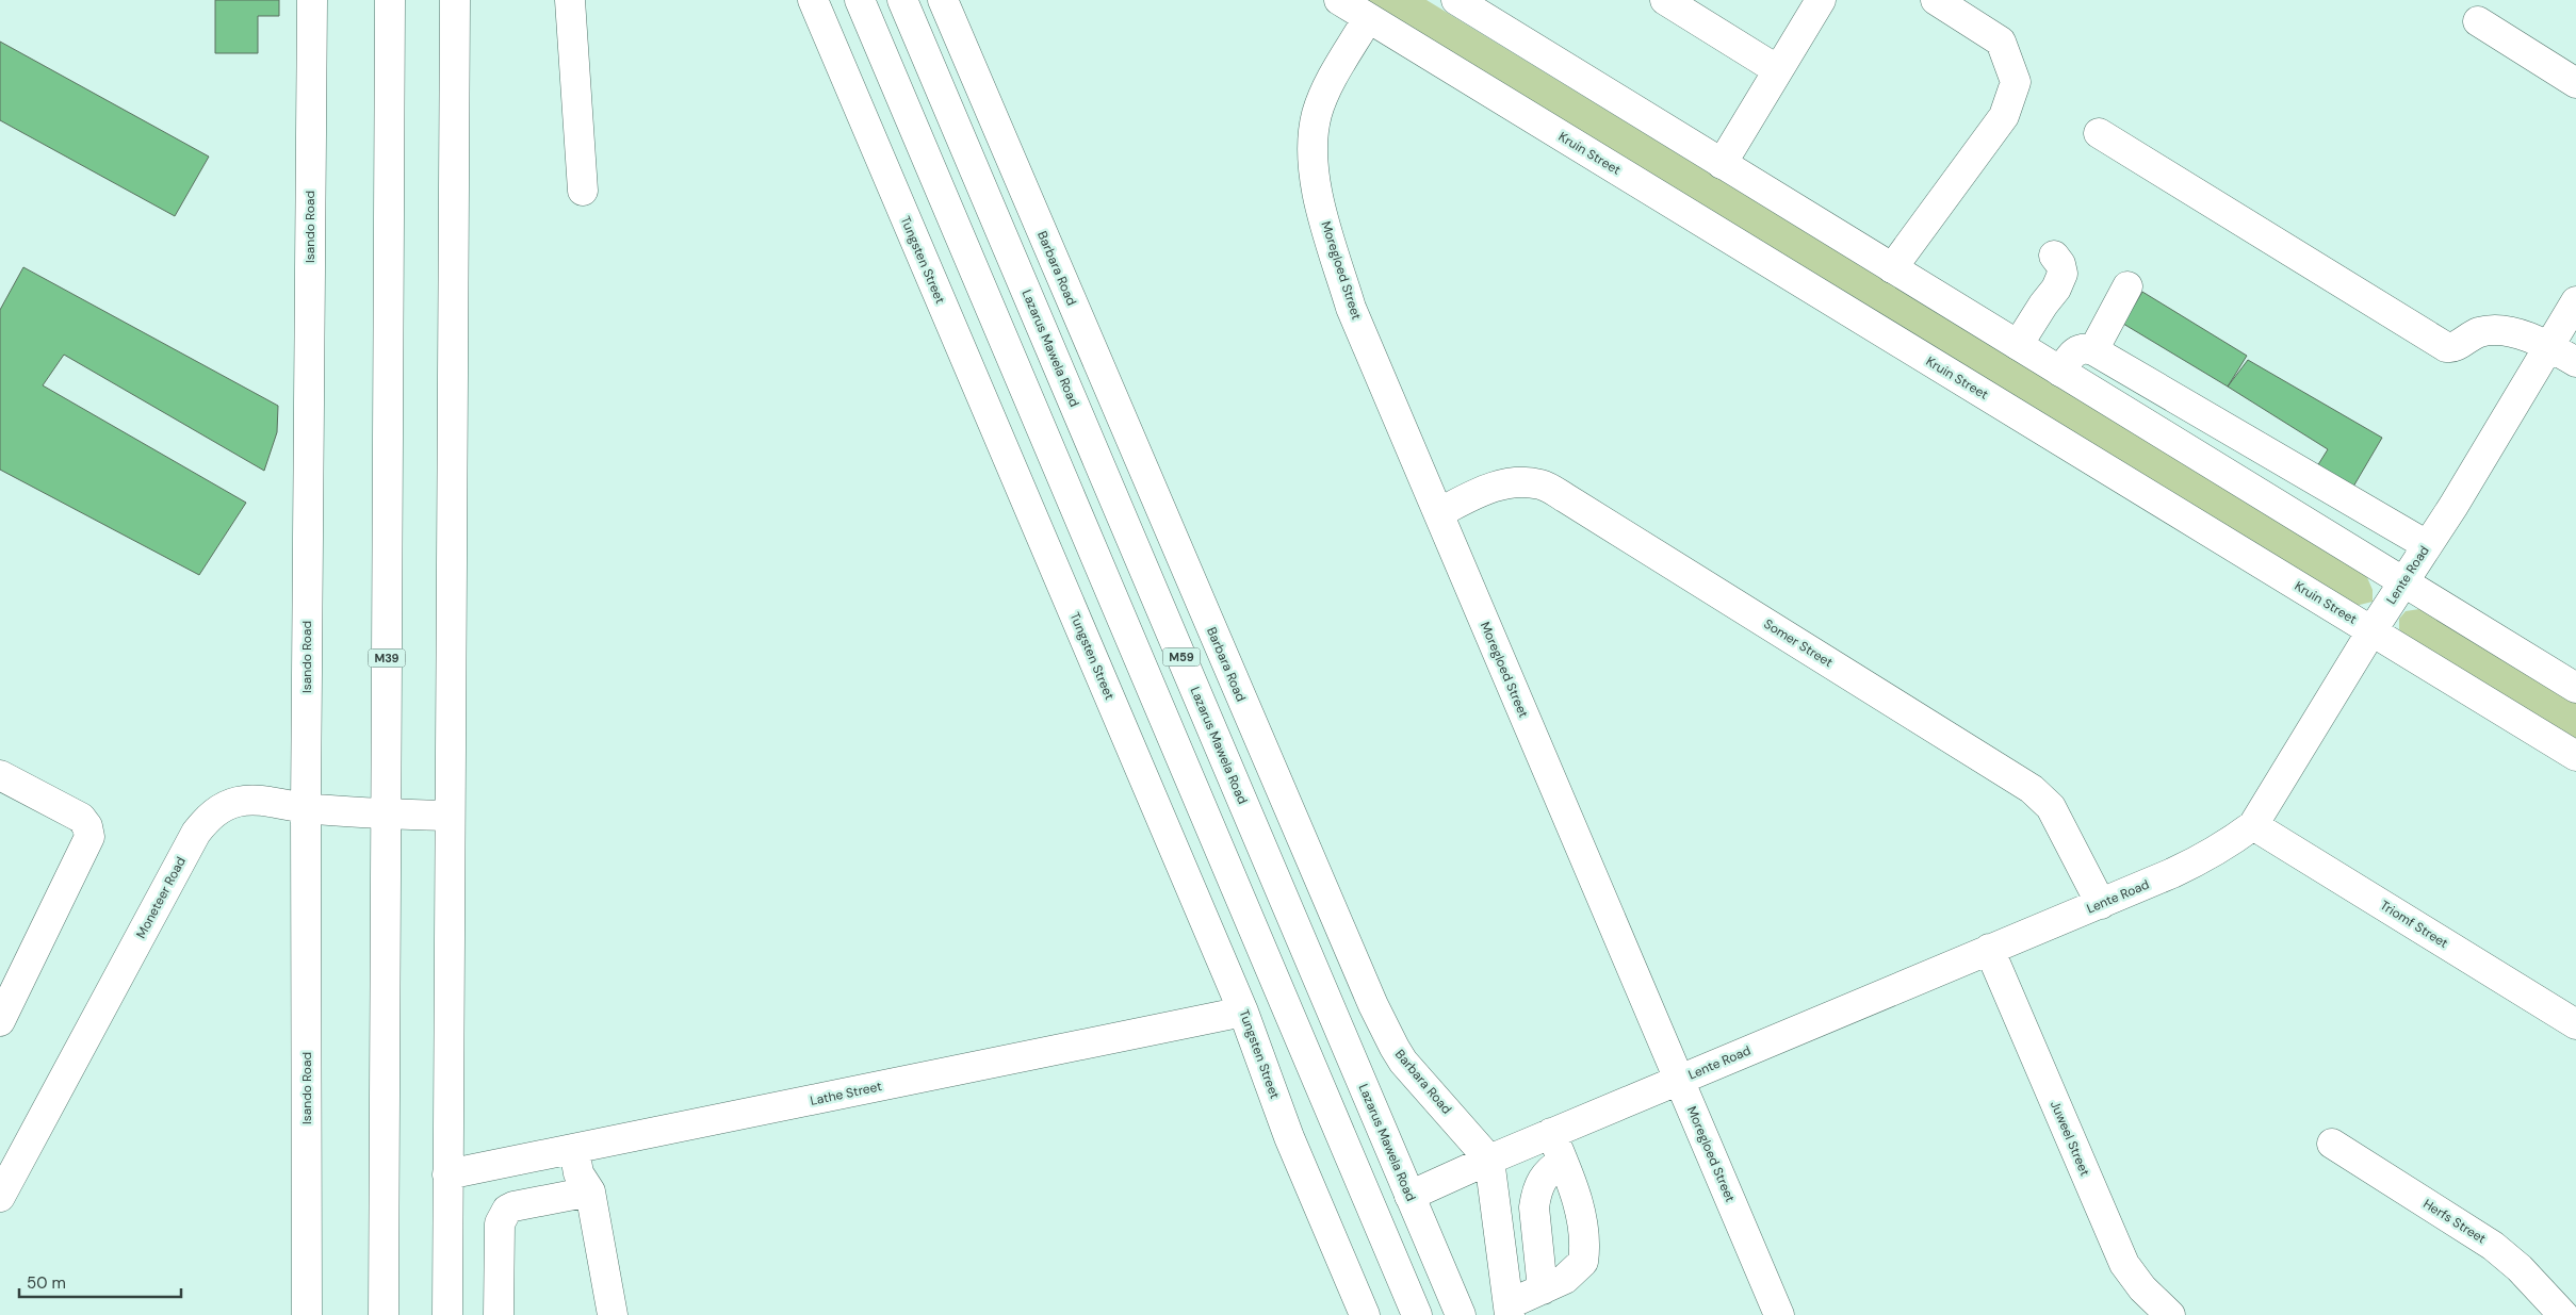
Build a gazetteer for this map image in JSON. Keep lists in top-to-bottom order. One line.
{"streets":{"street":["Kruin Street","Isando Road","Tungsten Street","Barbara Road","Moregloed Street","Lazarus Mawela Road","Lente Road","Somer Street","M59","M39","Moneteer Road","Triomf Street","Lathe Street","Juweel Street","Herfs Street"]},"crossings":[["Kruin Street","Moregloed Street"],["Kruin Street","Lente Road"],["Isando Road","Moneteer Road"],["Tungsten Street","Lathe Street"],["Barbara Road","Lente Road"],["Moregloed Street","Lente Road"],["Moregloed Street","Somer Street"],["Lazarus Mawela Road","Lente Road"],["Lente Road","Somer Street"],["Lente Road","Triomf Street"],["Lente Road","Juweel Street"],["M39","Moneteer Road"]],"scale_bar":"50 m"}
